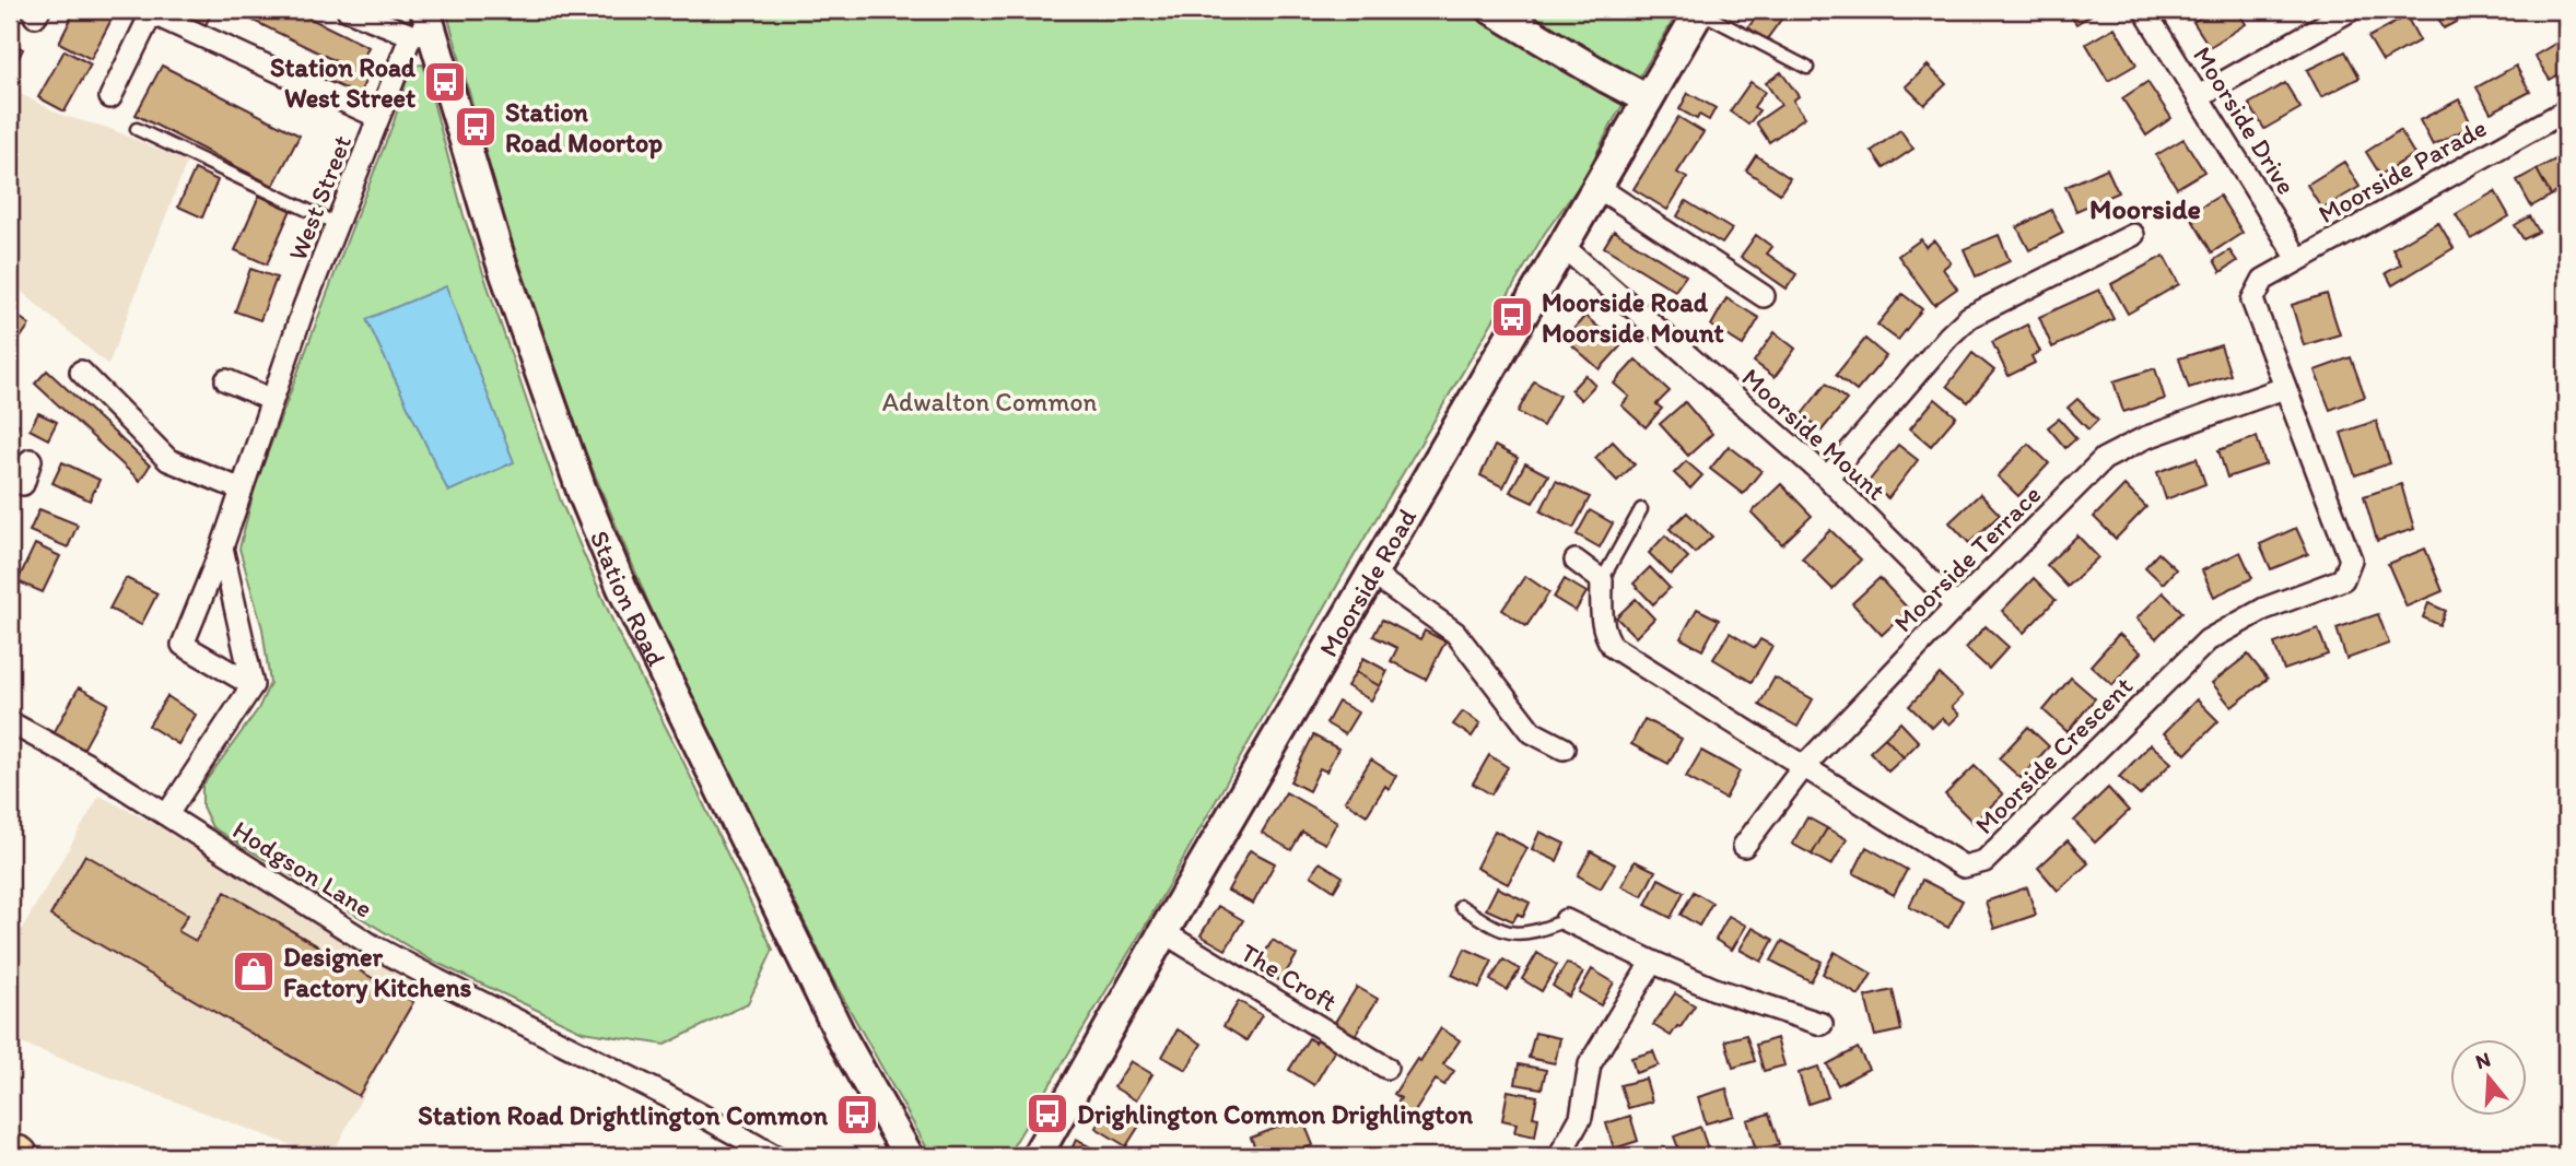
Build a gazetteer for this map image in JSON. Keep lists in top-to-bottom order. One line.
{"streets":{"street":["Moorside Drive","Moorside Parade","West Street","Moorside Mount","Moorside Terrace","Moorside Road","Station Road","Moorside Crescent","Hodgson Lane","The Croft"]},"crossings":[["Moorside Drive","Moorside Parade"],["Moorside Parade","Moorside Crescent"],["West Street","Station Road"],["Moorside Mount","Moorside Terrace"],["Moorside Mount","Moorside Road"],["Moorside Terrace","Moorside Crescent"],["Moorside Road","The Croft"]],"districts":["Moorside"],"parks":["Adwalton Common"],"places":{"bus stop":["Station Road West Street","Station Road Moortop","Moorside Road Moorside Mount","Drighlington Common Drighlington","Station Road Drightlington Common"],"shop":["Designer Factory Kitchens"]},"north":"top"}
